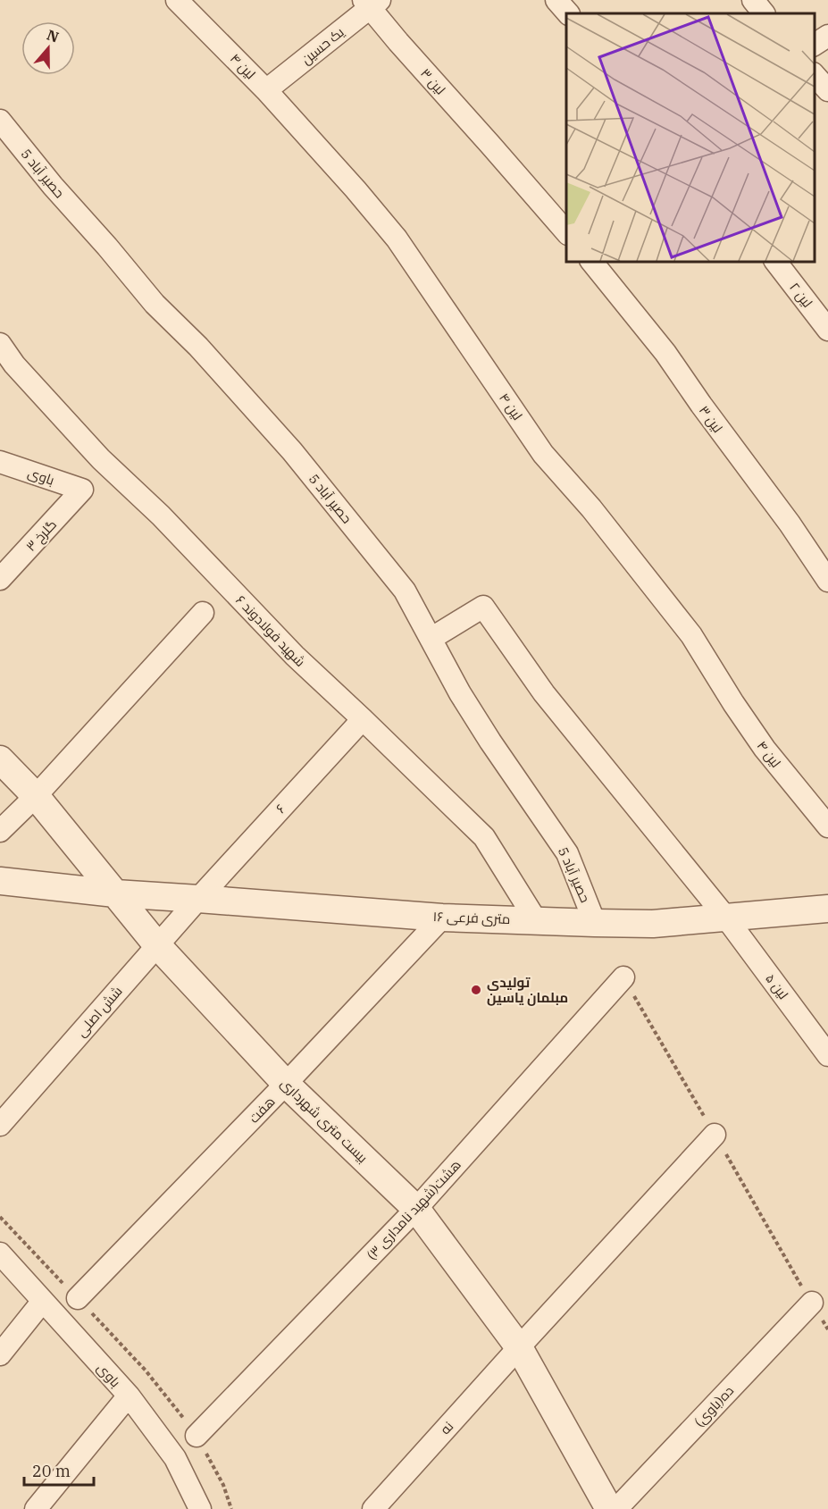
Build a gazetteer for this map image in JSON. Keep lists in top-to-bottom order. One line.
{"streets":{"street":["یک حسین","لین ۴","لین ۳","حصیر آباد 5","لین ۲","باوی","گلرخ ۳","شهید فولادوند ۶","۶","۱۶ متری فرعی","لین ۵","شش اصلی","هفت","بیست متری شهرداری","هشت(شهید نامداری ۳)","ده(باوی)","نه"]},"crossings":[["یک حسین","لین ۴"],["یک حسین","لین ۳"],["حصیر آباد 5","۱۶ متری فرعی"],["حصیر آباد 5","لین ۵"],["باوی","گلرخ ۳"],["شهید فولادوند ۶","۶"],["شهید فولادوند ۶","۱۶ متری فرعی"],["۶","۱۶ متری فرعی"],["۶","شش اصلی"],["۱۶ متری فرعی","لین ۵"],["۱۶ متری فرعی","شش اصلی"],["۱۶ متری فرعی","هفت"],["۱۶ متری فرعی","بیست متری شهرداری"],["شش اصلی","بیست متری شهرداری"],["هفت","بیست متری شهرداری"],["بیست متری شهرداری","هشت(شهید نامداری ۳)"],["بیست متری شهرداری","نه"]],"places":["تولیدی مبلمان یاسین"],"scale_bar":"20 m","north":"top"}
